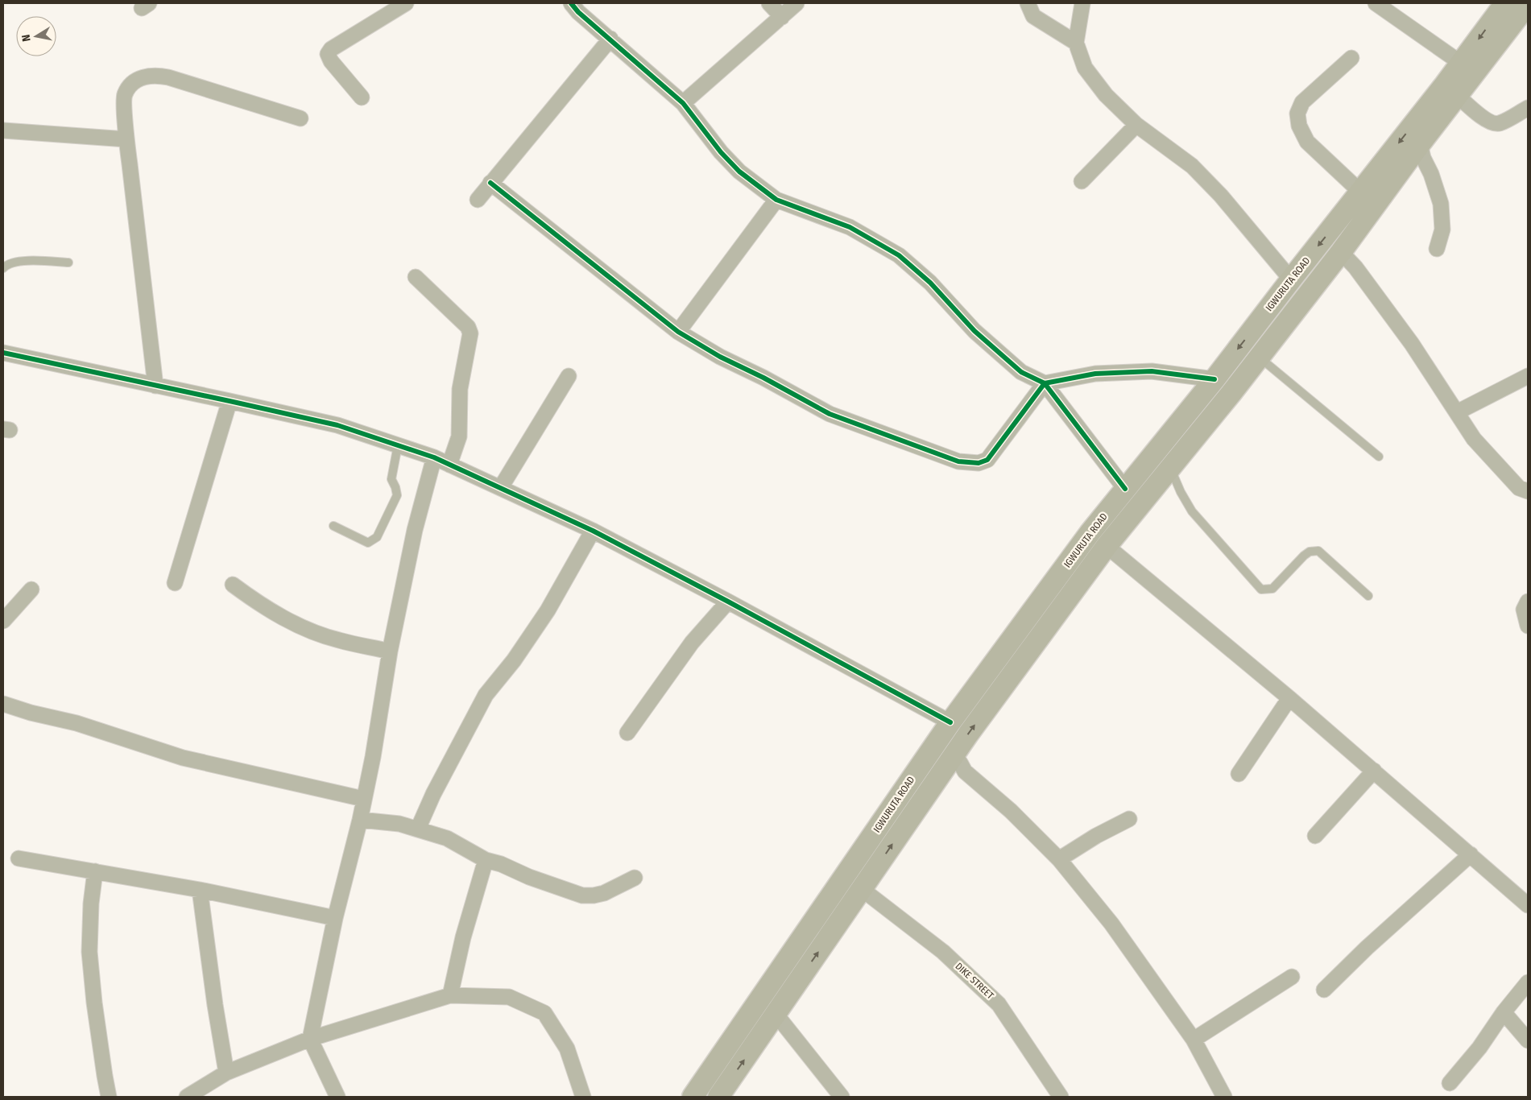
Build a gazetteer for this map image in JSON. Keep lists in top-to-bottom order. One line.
{"streets":{"main road":["IGWURUTA ROAD"],"street":["DIKE STREET"]},"crossings":[["IGWURUTA ROAD","DIKE STREET"]],"north":"left"}
